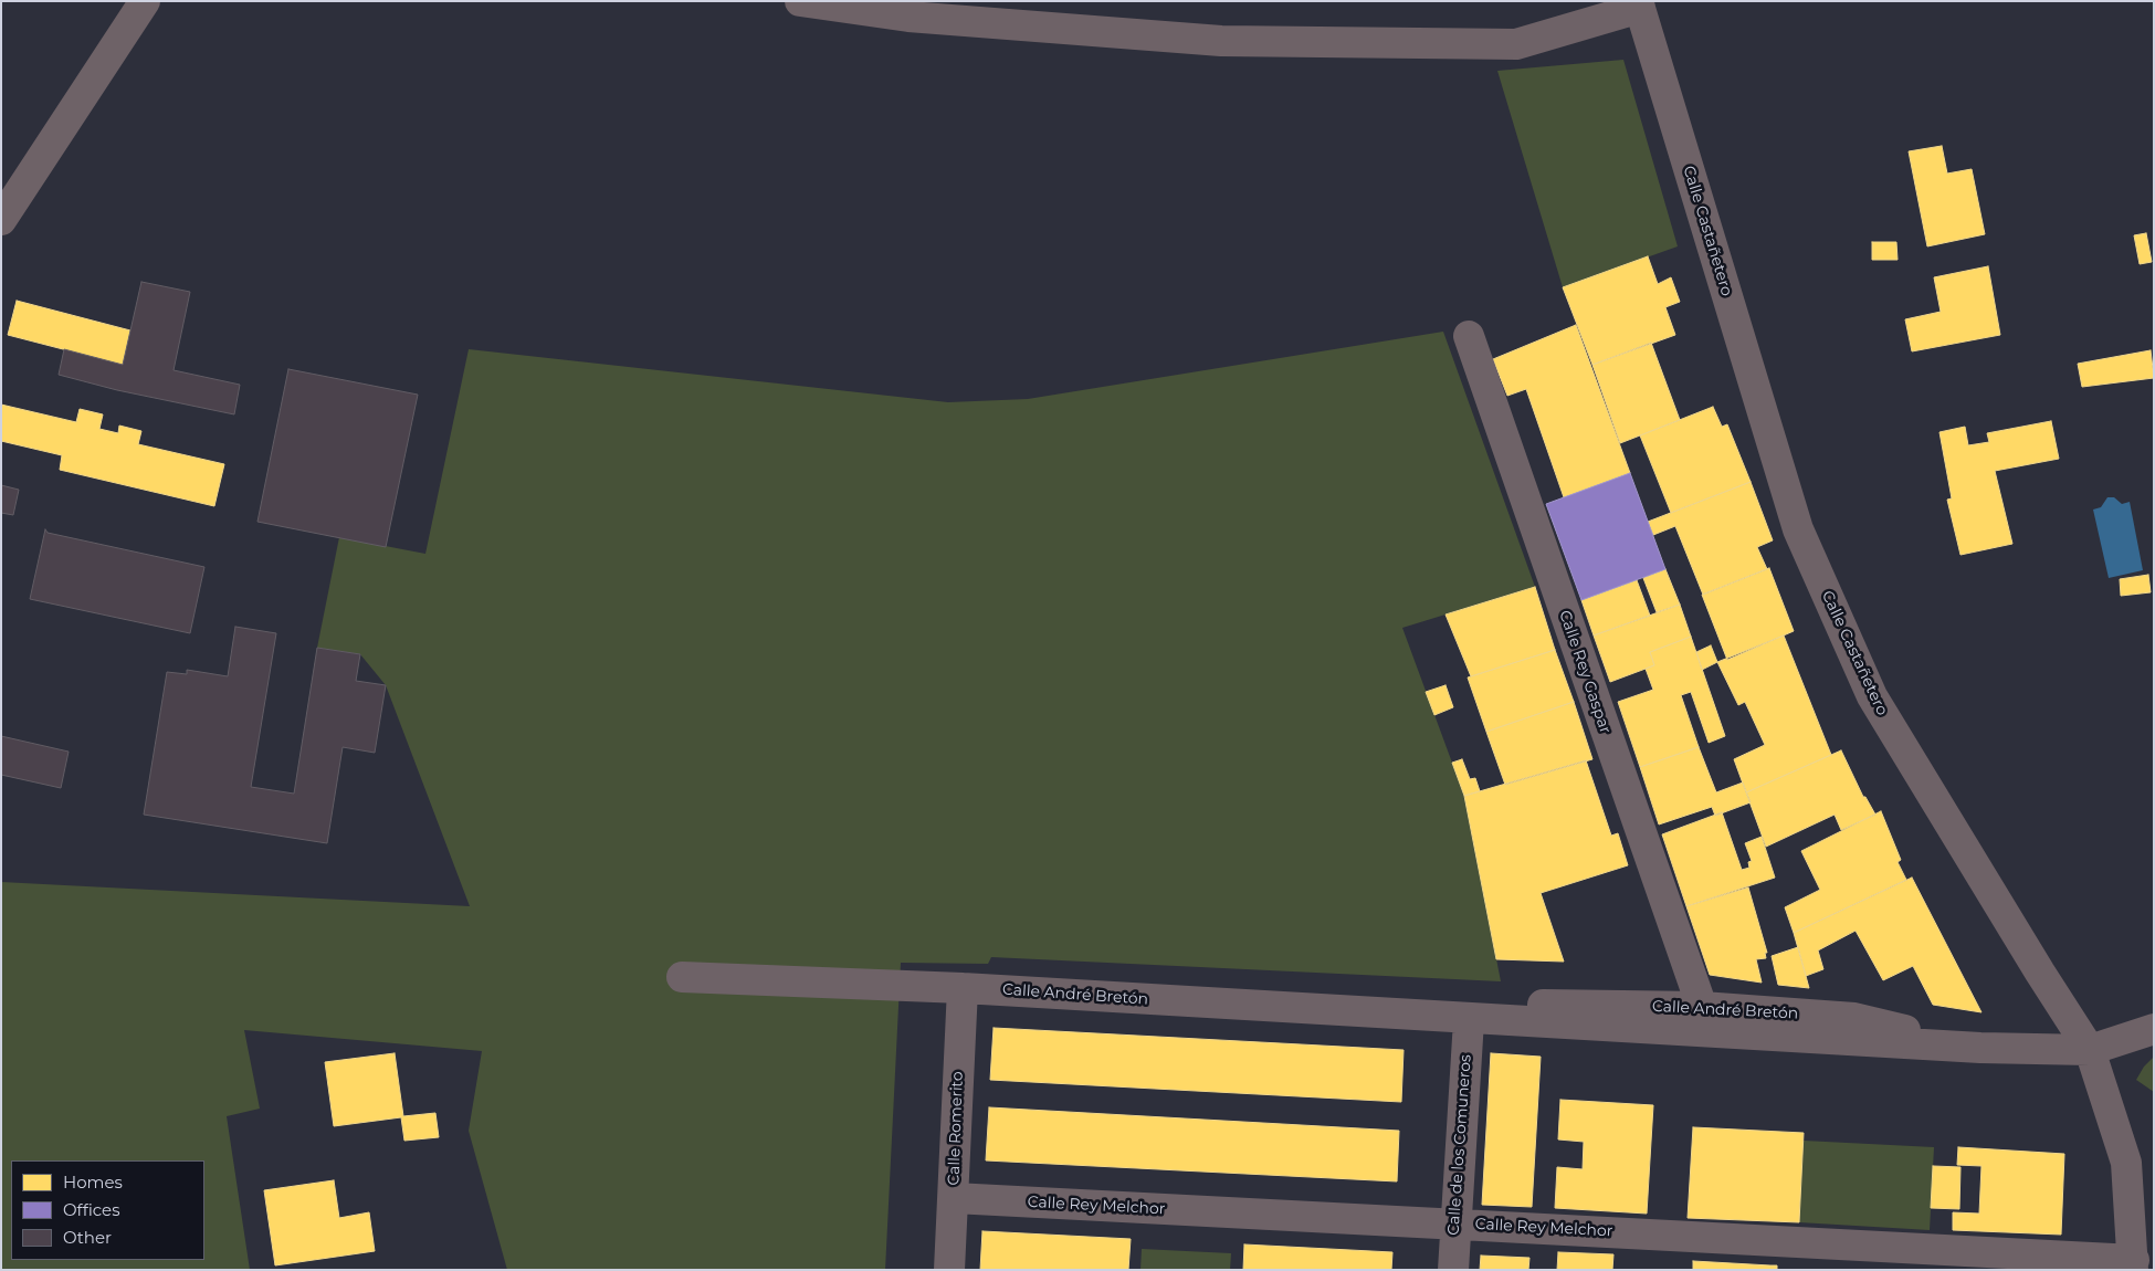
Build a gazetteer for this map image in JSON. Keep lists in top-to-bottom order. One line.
{"streets":{"street":["Calle Castañetero","Calle Rey Gaspar","Calle André Bretón","Calle Romerito","Calle de los Comuneros","Calle Rey Melchor"]},"crossings":[["Calle Castañetero","Calle André Bretón"],["Calle Castañetero","Calle Rey Melchor"],["Calle Rey Gaspar","Calle André Bretón"],["Calle André Bretón","Calle Romerito"],["Calle André Bretón","Calle de los Comuneros"],["Calle Romerito","Calle Rey Melchor"],["Calle de los Comuneros","Calle Rey Melchor"]],"legend":["Homes","Offices","Other"]}
